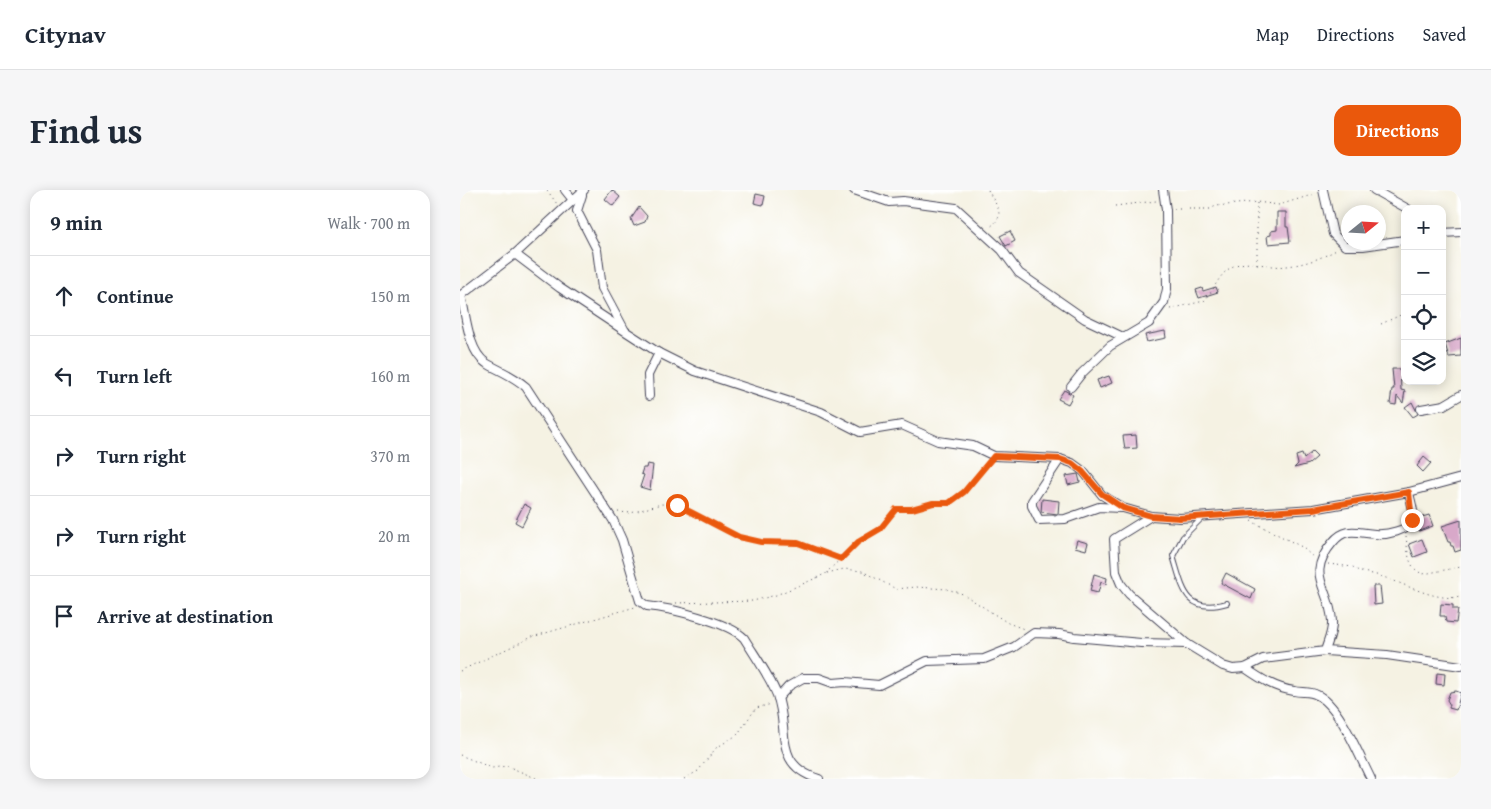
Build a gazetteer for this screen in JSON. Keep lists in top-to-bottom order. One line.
{"north":"right","page":{"header":"Citynav","nav":["Map","Directions","Saved"],"title":"Find us","buttons":"Directions","heading":["9 min","Walk · 700 m"],"map_buttons":["+","−"],"list":[["Continue","150 m"],["Turn left","160 m"],["Turn right","370 m"],["Turn right","20 m"],"Arrive at destination"]}}
